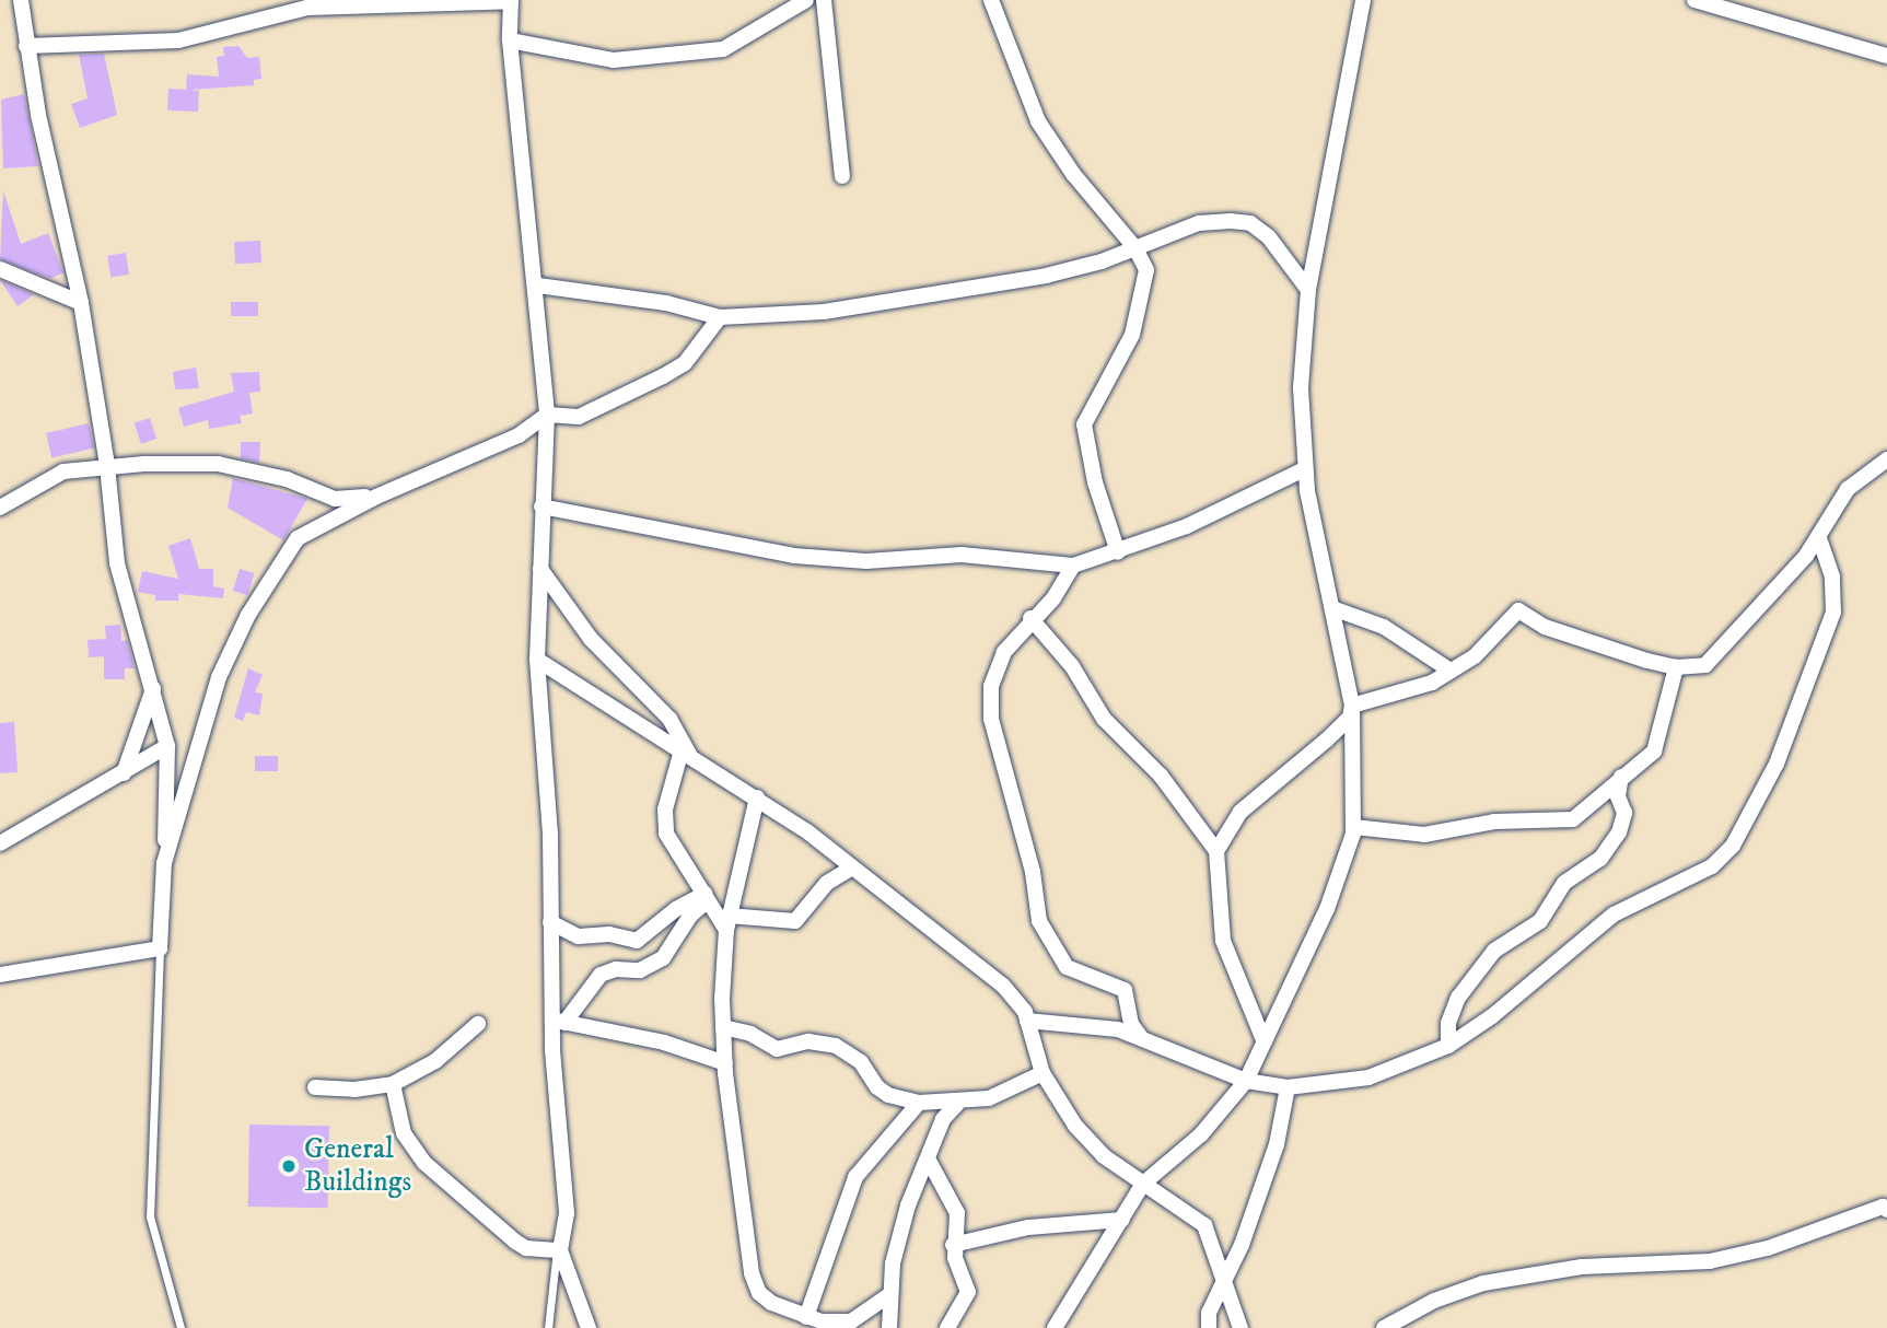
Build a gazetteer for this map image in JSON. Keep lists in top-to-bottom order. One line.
{"places":["General Buildings"]}
